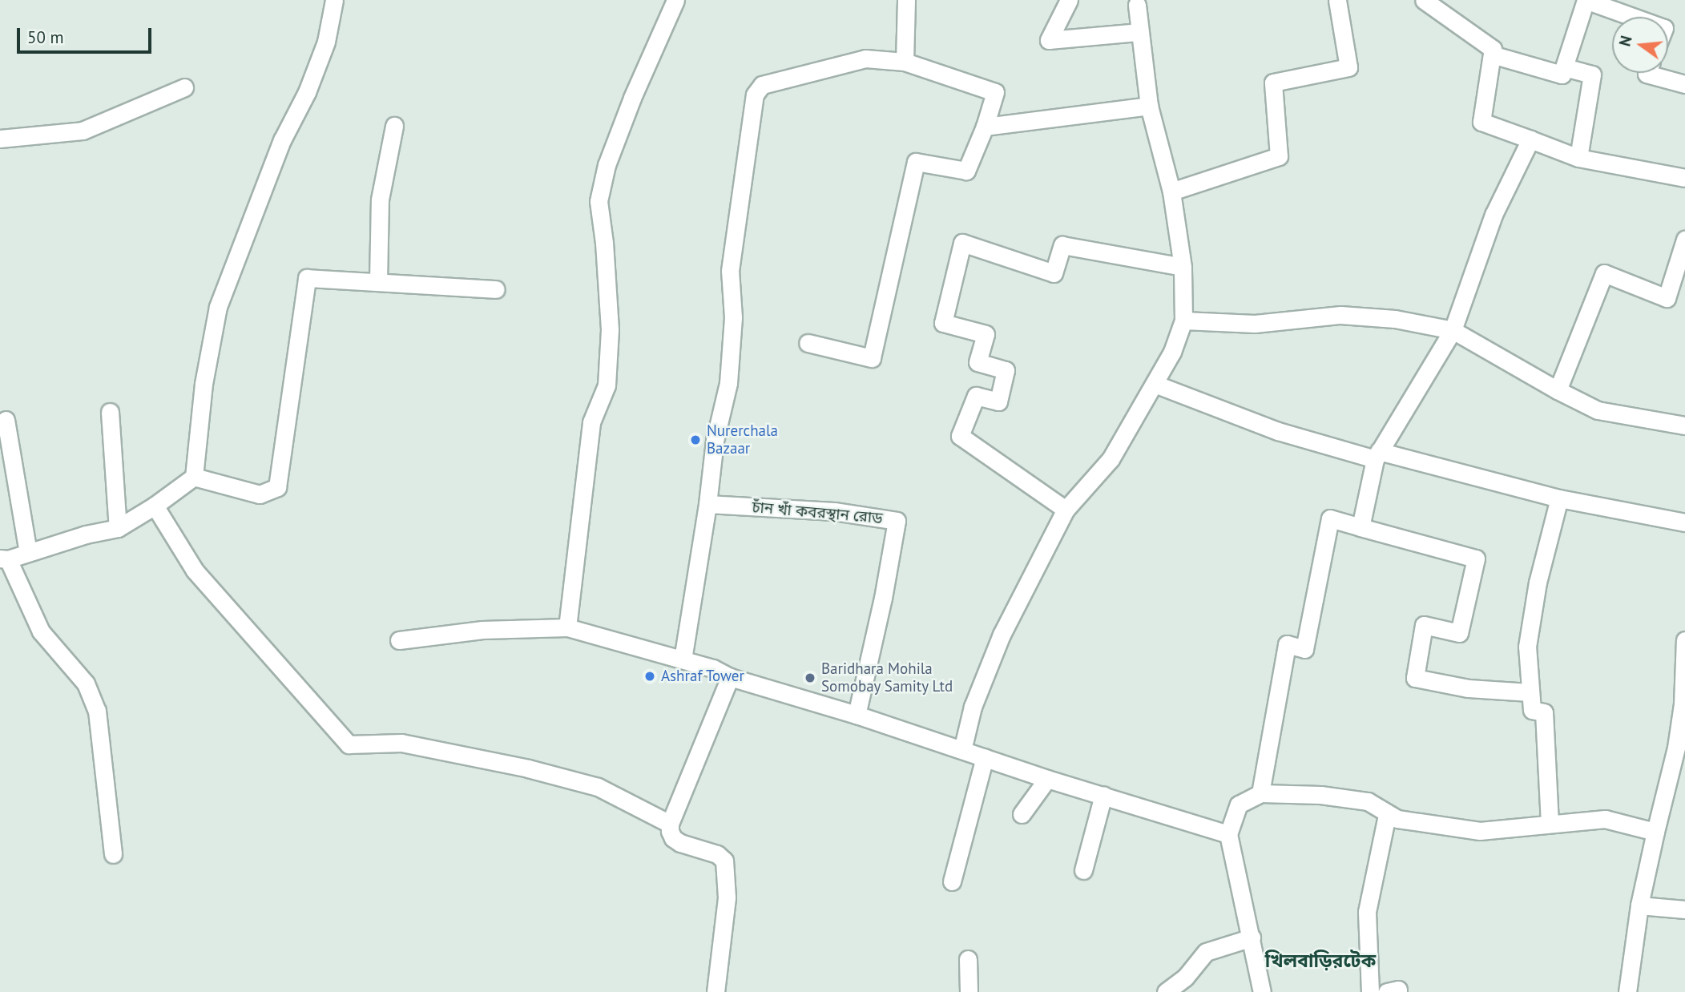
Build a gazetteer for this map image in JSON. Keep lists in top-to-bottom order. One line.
{"streets":{"street":["চাঁন খাঁ কবরস্থান রোড"]},"districts":["খিলবাড়িরটেক"],"places":["Nurerchala Bazaar","Ashraf Tower","Baridhara Mohila Somobay Samity Ltd"],"scale_bar":"50 m","north":"left"}
